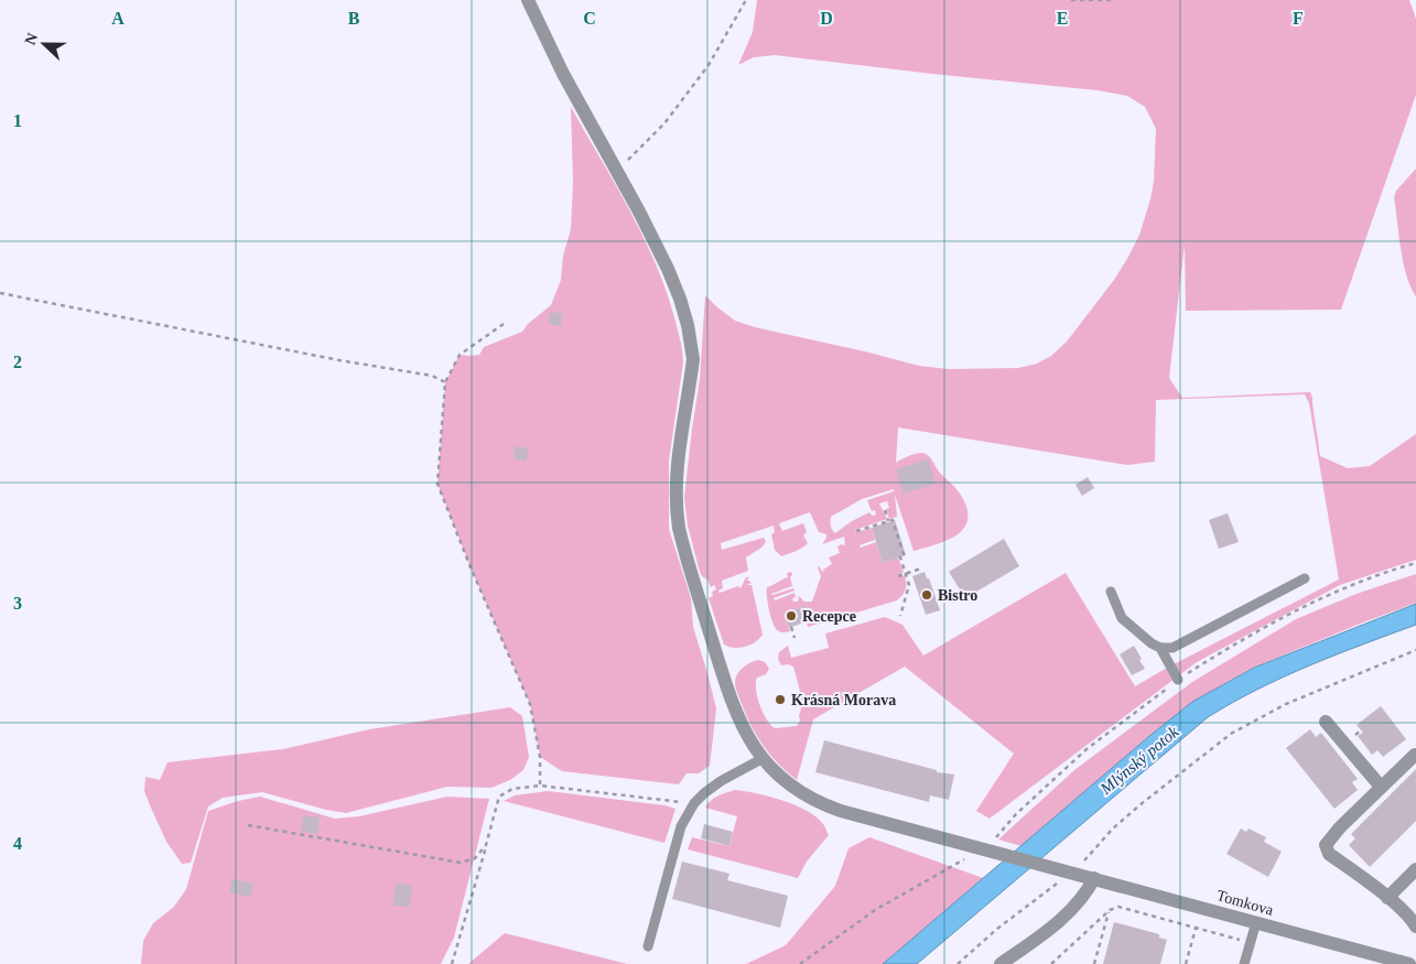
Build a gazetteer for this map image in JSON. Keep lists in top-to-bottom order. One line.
{"streets":{"street":["Tomkova"]},"water":["Mlýnský potok"],"places":["Bistro","Recepce","Krásná Morava"],"north":"left","grid":{"columns":["A","B","C","D","E","F"],"rows":["1","2","3","4"]}}
